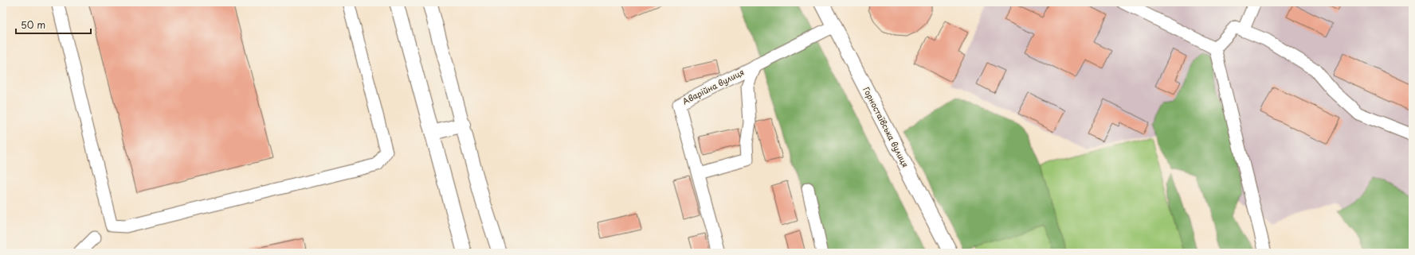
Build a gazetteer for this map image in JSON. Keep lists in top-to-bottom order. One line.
{"streets":{"main road":["Горностаївська вулиця"],"street":["Аварійна вулиця"]},"crossings":[["Аварійна вулиця","Горностаївська вулиця"]],"scale_bar":"50 m"}
